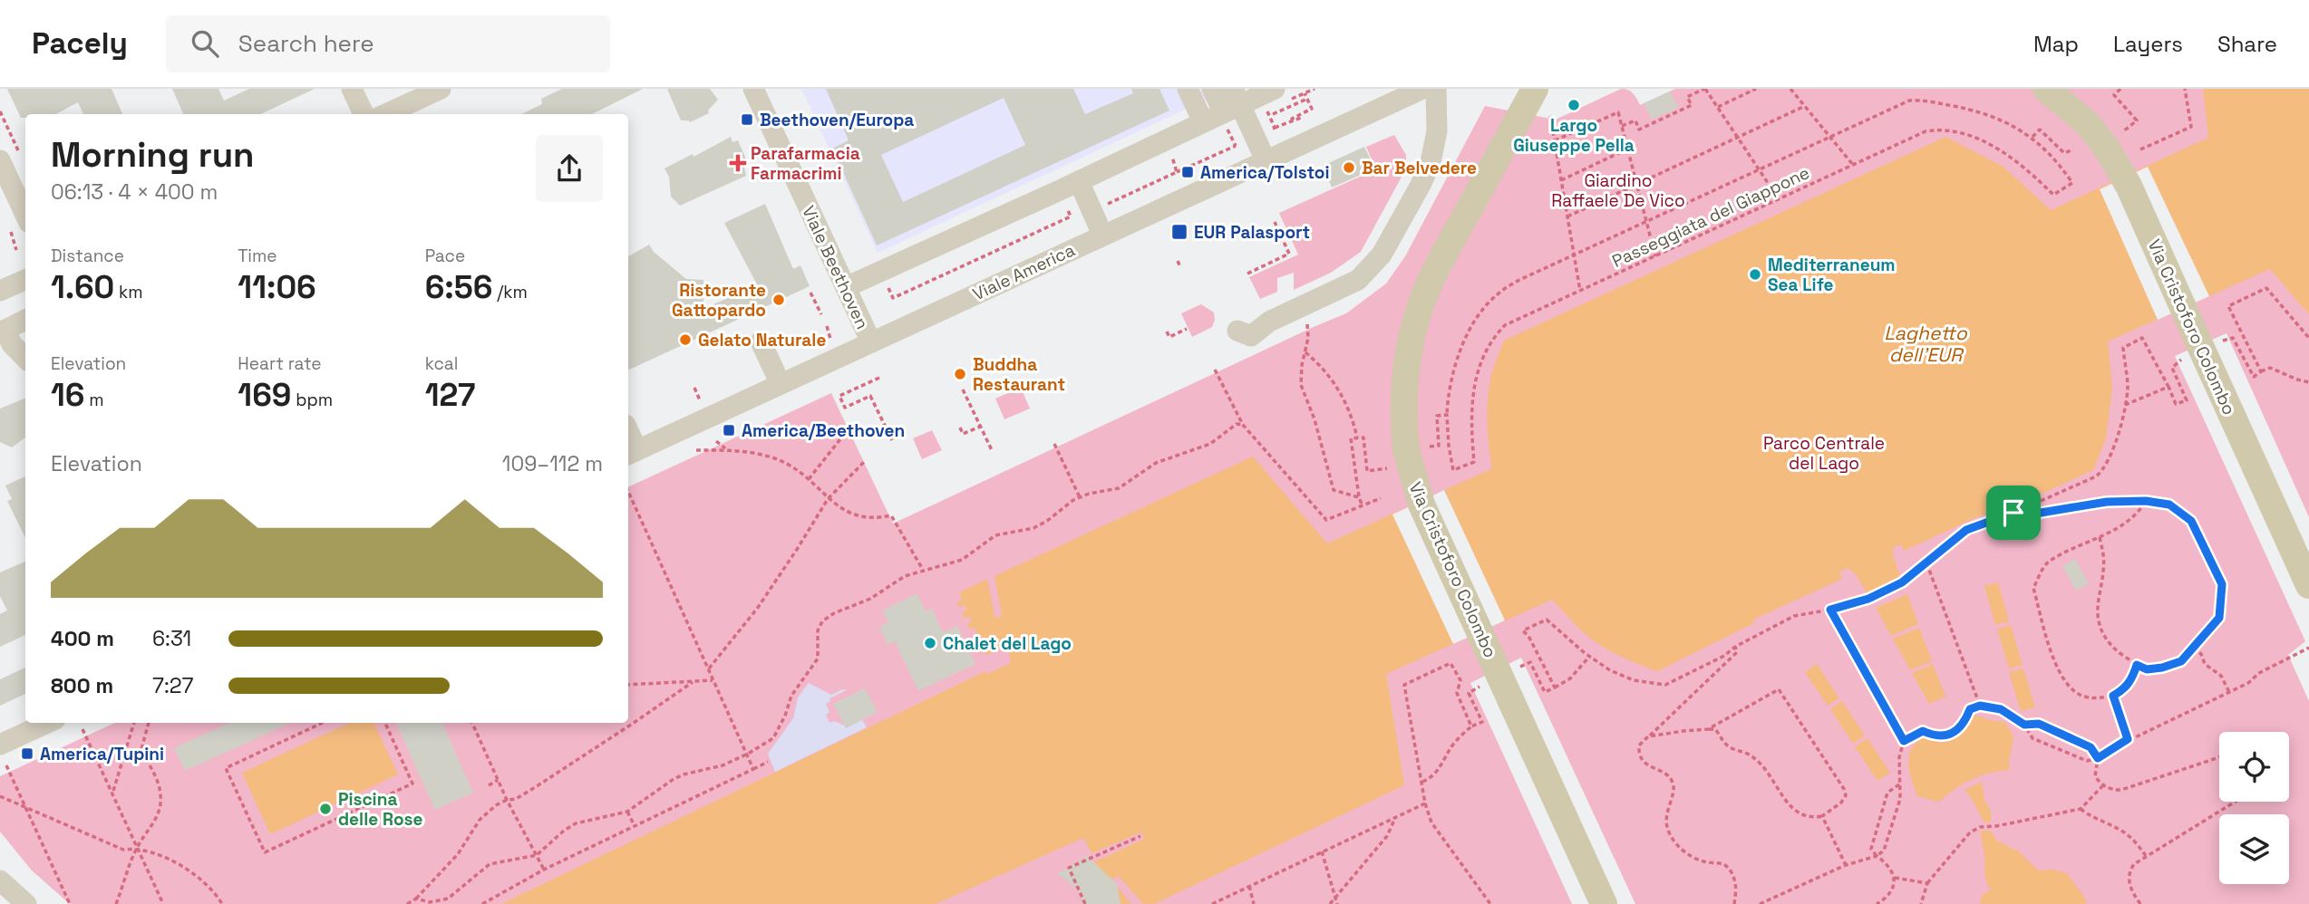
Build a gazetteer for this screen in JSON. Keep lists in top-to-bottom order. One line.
{"streets":{"main road":["Via Cristoforo Colombo"],"street":["Viale Beethoven","Viale America"],"path":["Passeggiata del Giappone"]},"crossings":[["Viale Beethoven","Viale America"]],"water":["Laghetto dell'EUR"],"parks":["Giardino Raffaele De Vico","Parco Centrale del Lago"],"places":{"other":["Largo Giuseppe Pella","Bar Belvedere","Mediterraneum Sea Life","Ristorante Gattopardo","Gelato Naturale","Buddha Restaurant","Chalet del Lago","Piscina delle Rose"],"transit":["Beethoven/Europa","America/Tolstoi","EUR Palasport","America/Beethoven","America/Tupini"],"health":["Parafarmacia Farmacrimi"]},"page":{"header":"Pacely","search":"Search here","nav":["Map","Layers","Share"],"heading":["Morning run","06:13 · 4 × 400 m"],"stats":[["Distance","1.60 km"],["Time","11:06"],["Pace","6:56 /km"],["Elevation","16 m"],["Heart rate","169 bpm"],["kcal","127"]],"chart":["Elevation","109–112 m"],"list":[{"name":"400 m","note":"6:31"},{"name":"800 m","note":"7:27"}]}}
